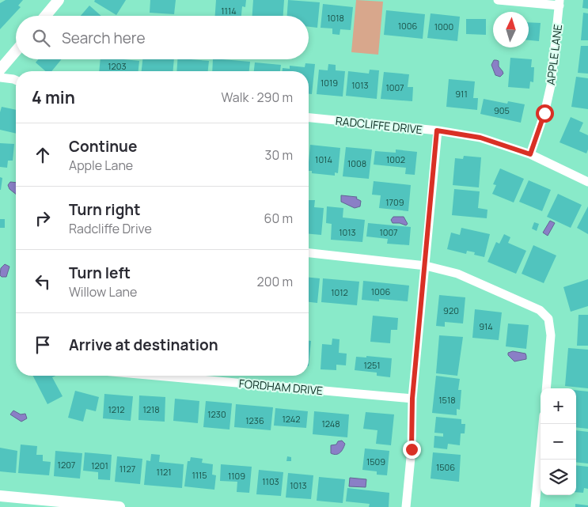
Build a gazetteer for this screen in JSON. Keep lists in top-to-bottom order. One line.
{"streets":{"street":["APPLE LANE","RADCLIFFE DRIVE","FORDHAM DRIVE"]},"crossings":[["APPLE LANE","RADCLIFFE DRIVE"]],"house_numbers":["1114","1018","1006","1000","1203","1019","1013","1007","911","905","1014","1002","1008","1709","1013","1007","1006","1012","920","914","1251","1518","1212","1218","1230","1242","1236","1248","1509","1207","1201","1506","1127","1121","1115","1109","1103","1013"],"north":"top","page":{"search":"Search here","heading":["4 min","Walk · 290 m"],"list":[["Continue","Apple Lane","30 m"],["Turn right","Radcliffe Drive","60 m"],["Turn left","Willow Lane","200 m"],"Arrive at destination"],"map_buttons":["+","−"]}}
